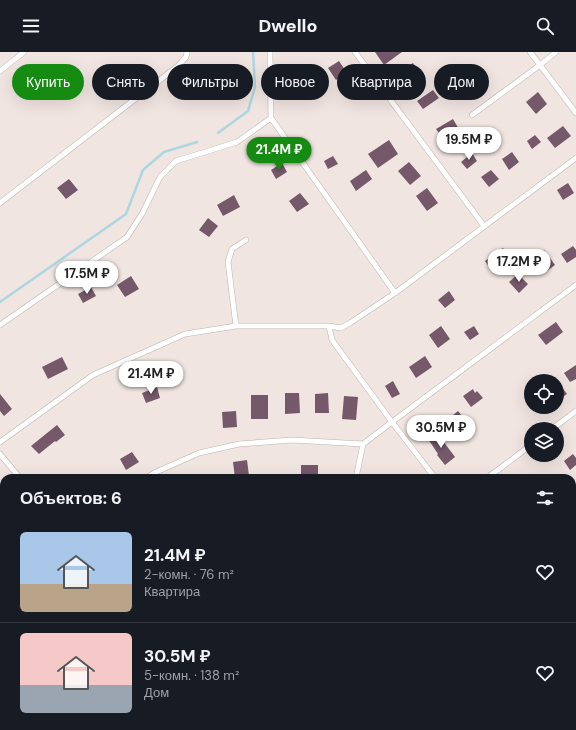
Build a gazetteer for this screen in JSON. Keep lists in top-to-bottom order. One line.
{"page":{"header":"Dwello","chip":["Купить","Снять","Фильтры","Новое","Квартира","Дом"],"price":["19.5M ₽","21.4M ₽","17.2M ₽","17.5M ₽","21.4M ₽","30.5M ₽"],"heading":"Объектов: 6","list":[{"name":"21.4M ₽","note":"2-комн. · 76 m² · Квартира"},{"name":"30.5M ₽","note":"5-комн. · 138 m² · Дом"}]}}
